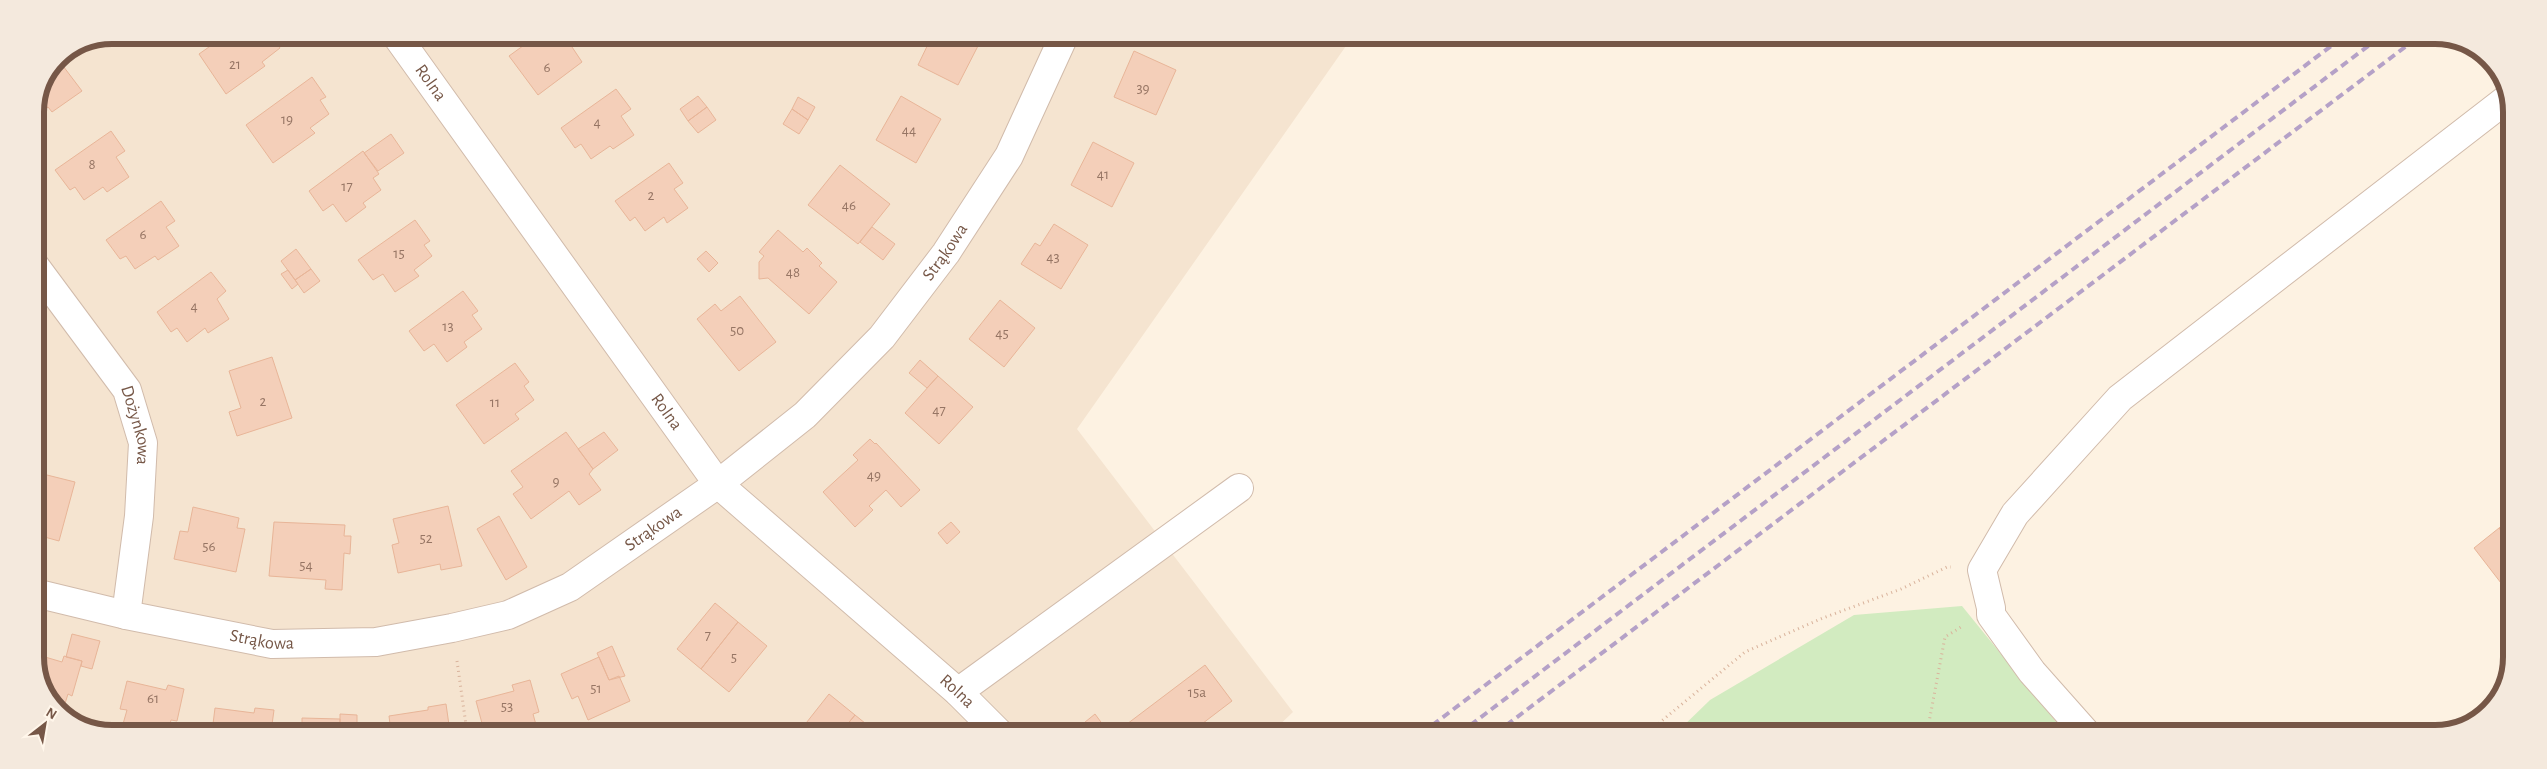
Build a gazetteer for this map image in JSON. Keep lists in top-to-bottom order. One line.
{"streets":{"street":["Rolna","Strąkowa","Dożynkowa"]},"crossings":[["Rolna","Strąkowa"],["Strąkowa","Dożynkowa"]],"house_numbers":["21","6","39","19","4","44","8","41","17","2","46","6","15","43","48","4","13","50","45","2","11","47","49","9","52","56","54","7","5","51","15a","61","53"],"north":"top right"}
